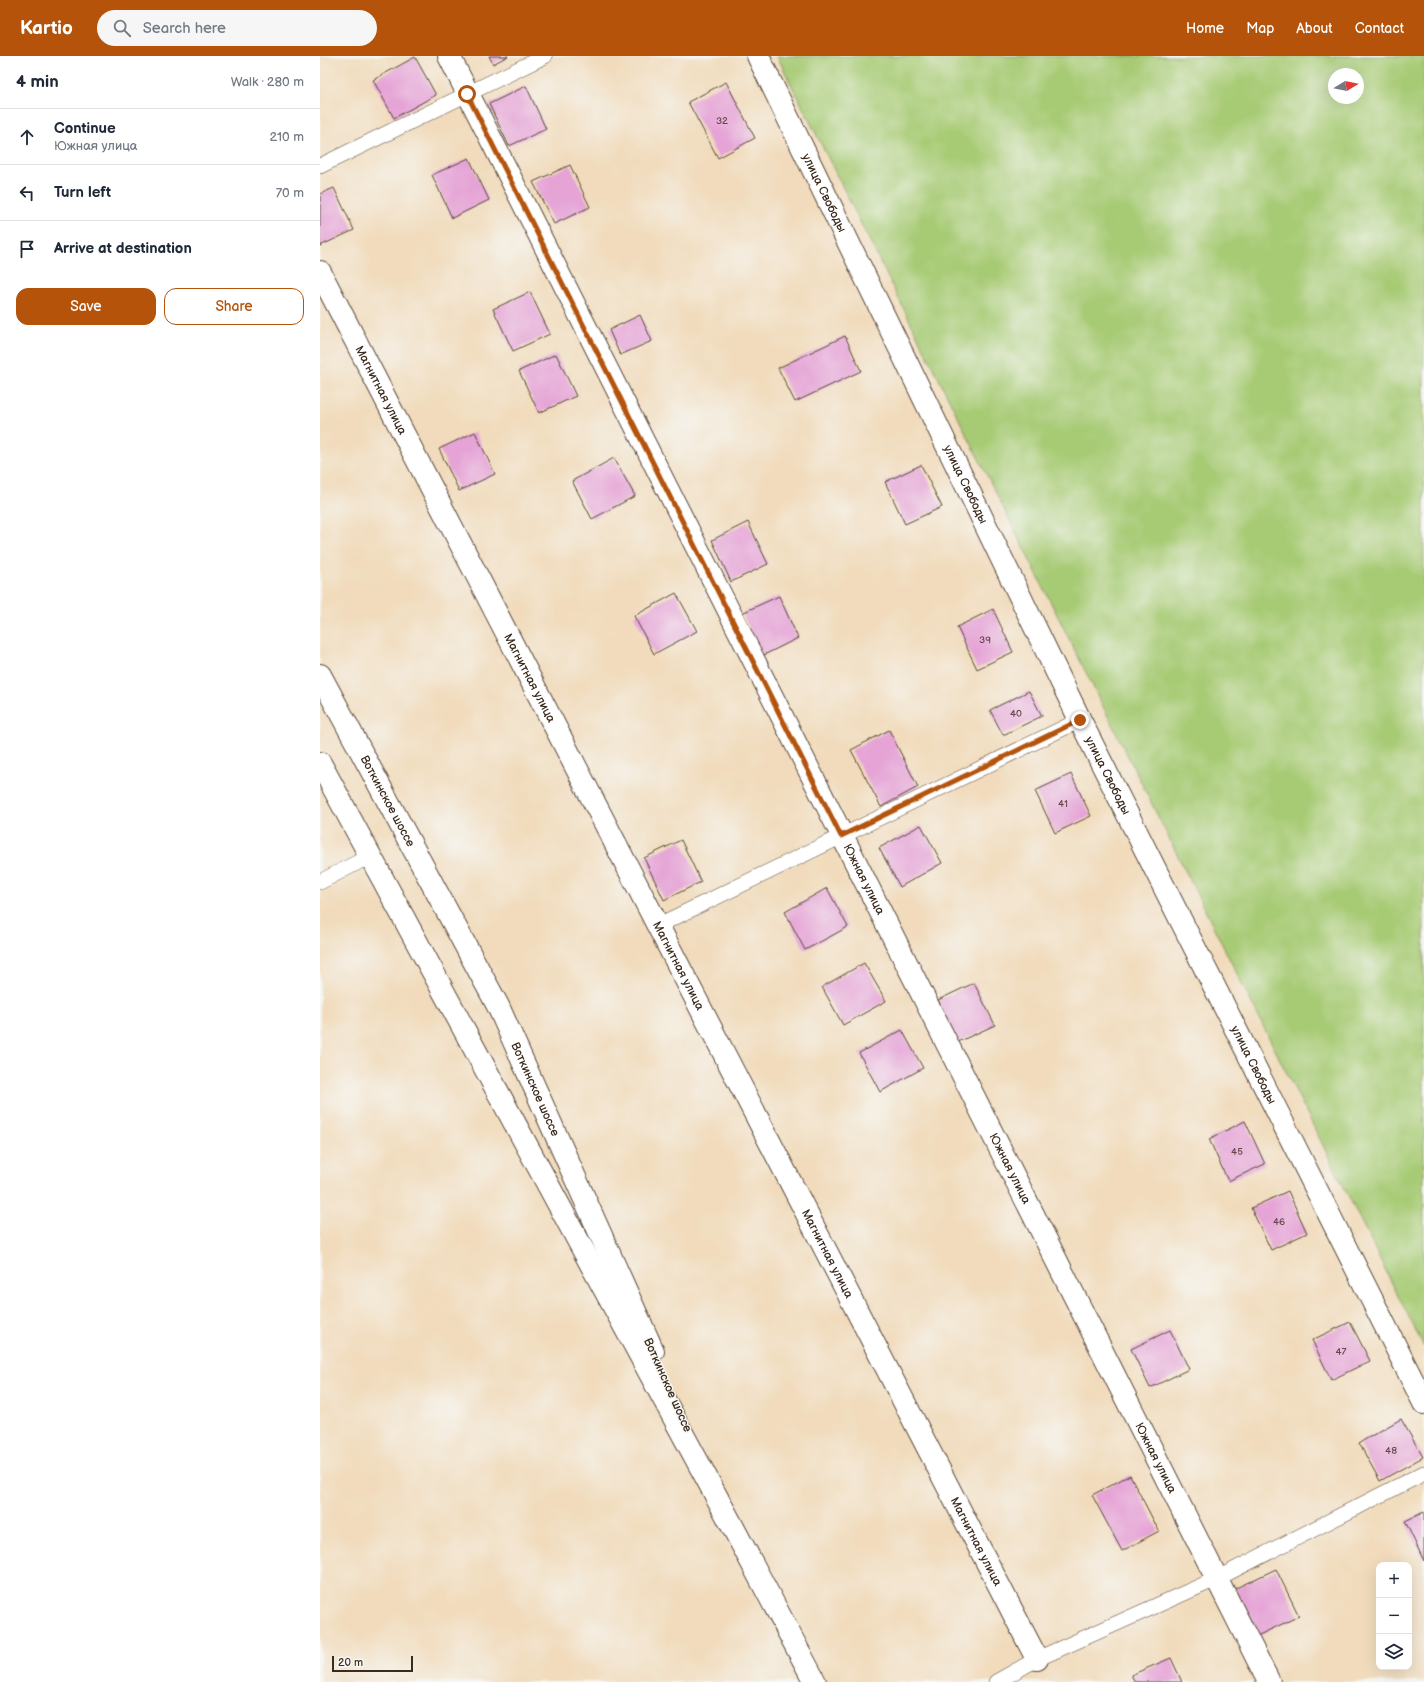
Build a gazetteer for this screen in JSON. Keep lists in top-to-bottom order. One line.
{"streets":{"street":["улица Свободы","Магнитная улица","Воткинское шоссе","Южная улица"]},"house_numbers":["32","39","40","41","45","46","47","48"],"scale_bar":"20 m","north":"right","page":{"header":"Kartio","search":"Search here","nav":["Home","Map","About","Contact"],"heading":["4 min","Walk · 280 m"],"list":[["Continue","Южная улица","210 m"],["Turn left","70 m"],"Arrive at destination"],"buttons":["Save","Share"],"map_buttons":["+","−"],"scale":"20 m"}}
